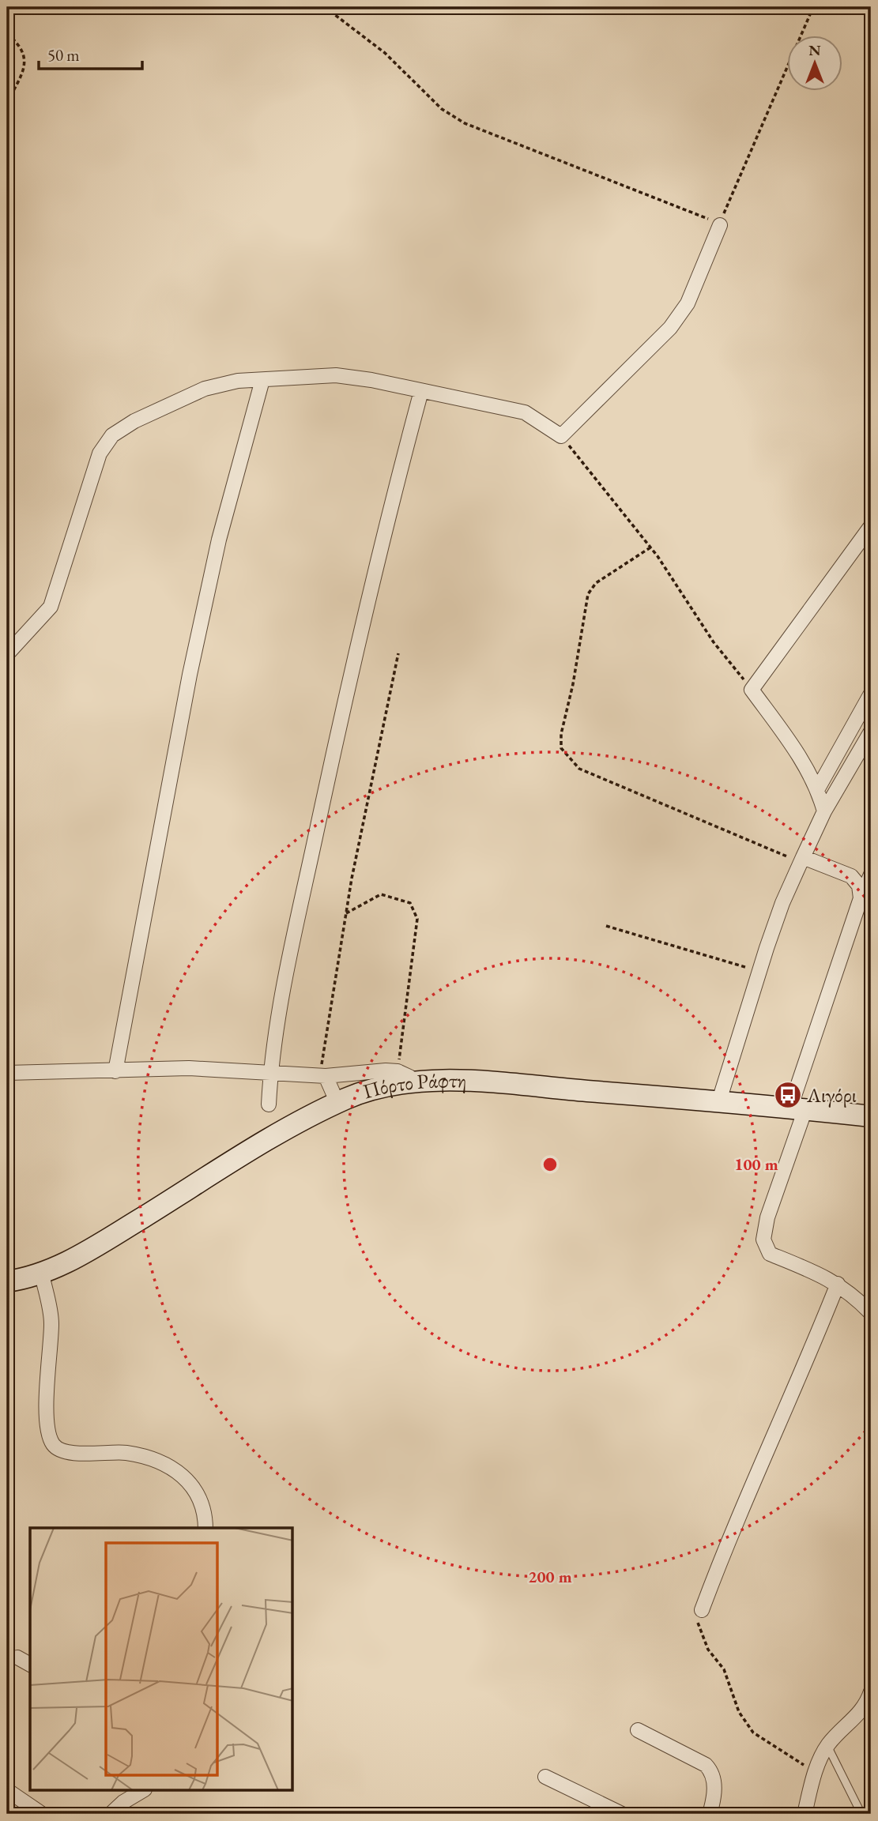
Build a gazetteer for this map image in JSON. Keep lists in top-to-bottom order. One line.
{"streets":{"main road":["Πόρτο Ράφτη"]},"places":{"bus stop":["Λιγόρι"]},"scale_bar":"50 m","north":"top","rings":["100 m","200 m"]}
